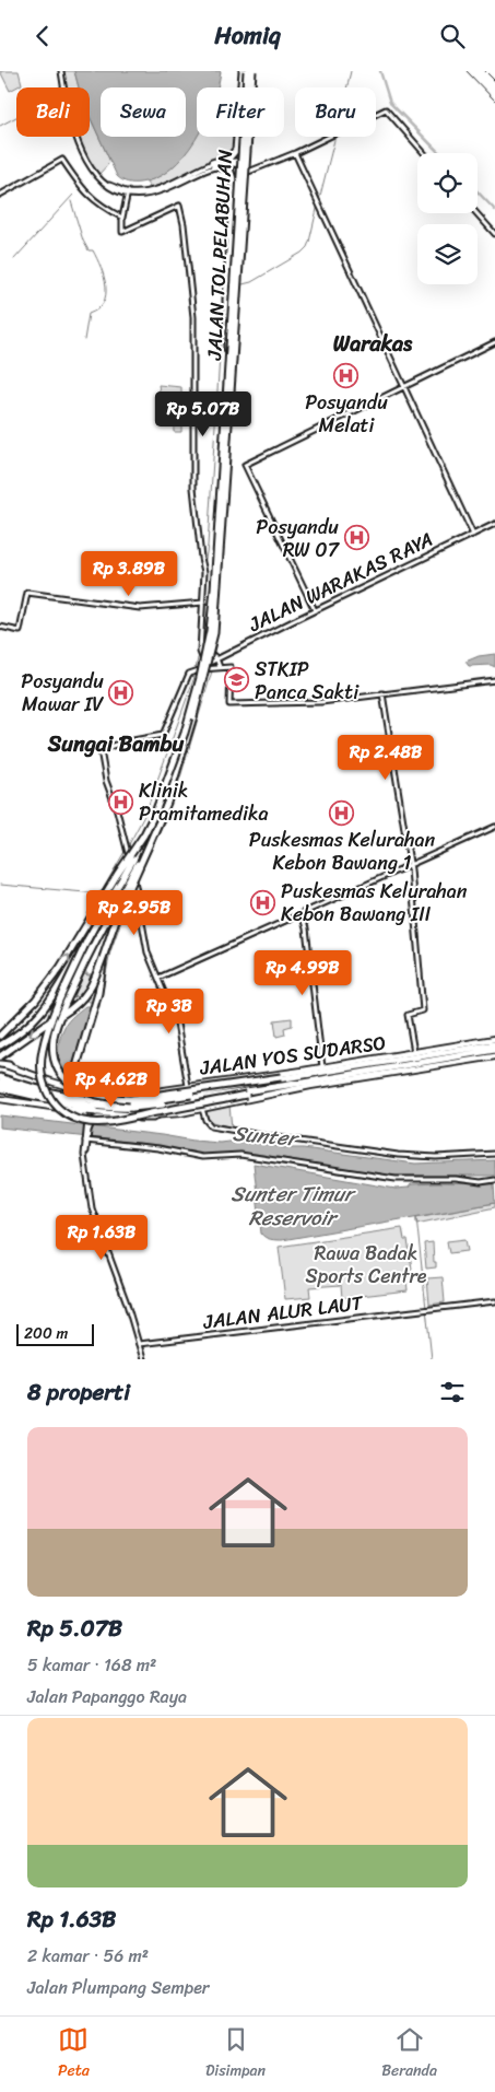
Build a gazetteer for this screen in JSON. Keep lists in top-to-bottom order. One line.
{"streets":{"highway":["JALAN TOL PELABUHAN","JALAN YOS SUDARSO"],"street":["JALAN WARAKAS RAYA","JALAN ALUR LAUT"]},"districts":["Warakas","Sungai Bambu"],"water":["Sunter","Sunter Timur Reservoir"],"parks":["Rawa Badak Sports Centre"],"places":{"hospital":["Posyandu Melati","Posyandu RW 07","Posyandu Mawar IV","Klinik Pramitamedika","Puskesmas Kelurahan Kebon Bawang 1","Puskesmas Kelurahan Kebon Bawang III"],"school or university":["STKIP Panca Sakti"]},"scale_bar":"200 m","page":{"header":"Homiq","chip":["Beli","Sewa","Filter","Baru"],"price":["Rp 5.07B","Rp 3.89B","Rp 2.48B","Rp 2.95B","Rp 4.99B","Rp 3B","Rp 4.62B","Rp 1.63B"],"scale":"200 m","heading":"8 properti","list":[{"name":"Rp 5.07B","note":"5 kamar · 168 m² · Jalan Papanggo Raya"},{"name":"Rp 1.63B","note":"2 kamar · 56 m² · Jalan Plumpang Semper"}],"tabs":["Peta","Disimpan","Beranda"]}}
